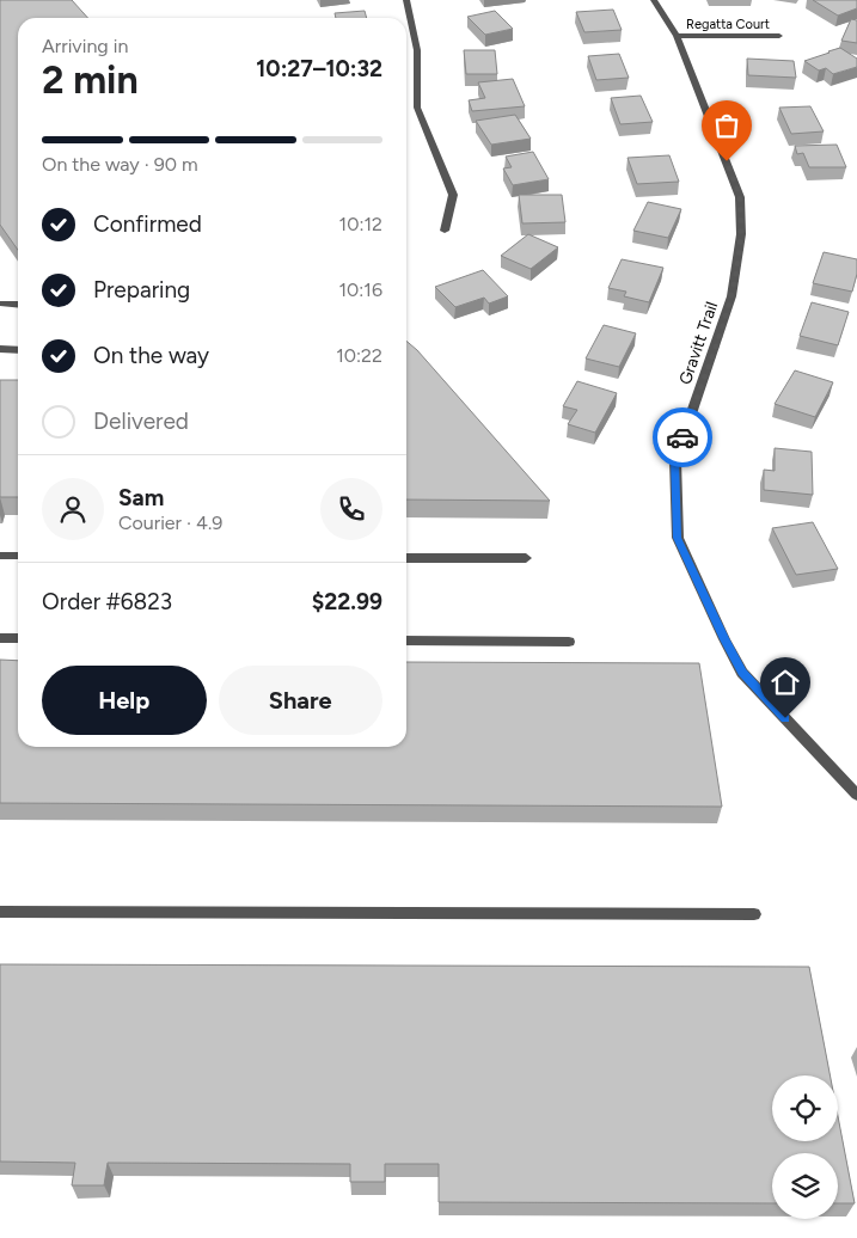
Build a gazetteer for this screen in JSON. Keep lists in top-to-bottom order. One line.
{"streets":{"street":["Regatta Court","Gravitt Trail"]},"crossings":[["Regatta Court","Gravitt Trail"]],"page":{"heading":["2 min","Arriving in","10:27–10:32"],"panel":["Sam","Courier · 4.9","Order #6823","$22.99"],"bar":"On the way · 90 m","list":[["Confirmed","10:12"],["Preparing","10:16"],["On the way","10:22"],"Delivered"],"buttons":["Help","Share"]}}
